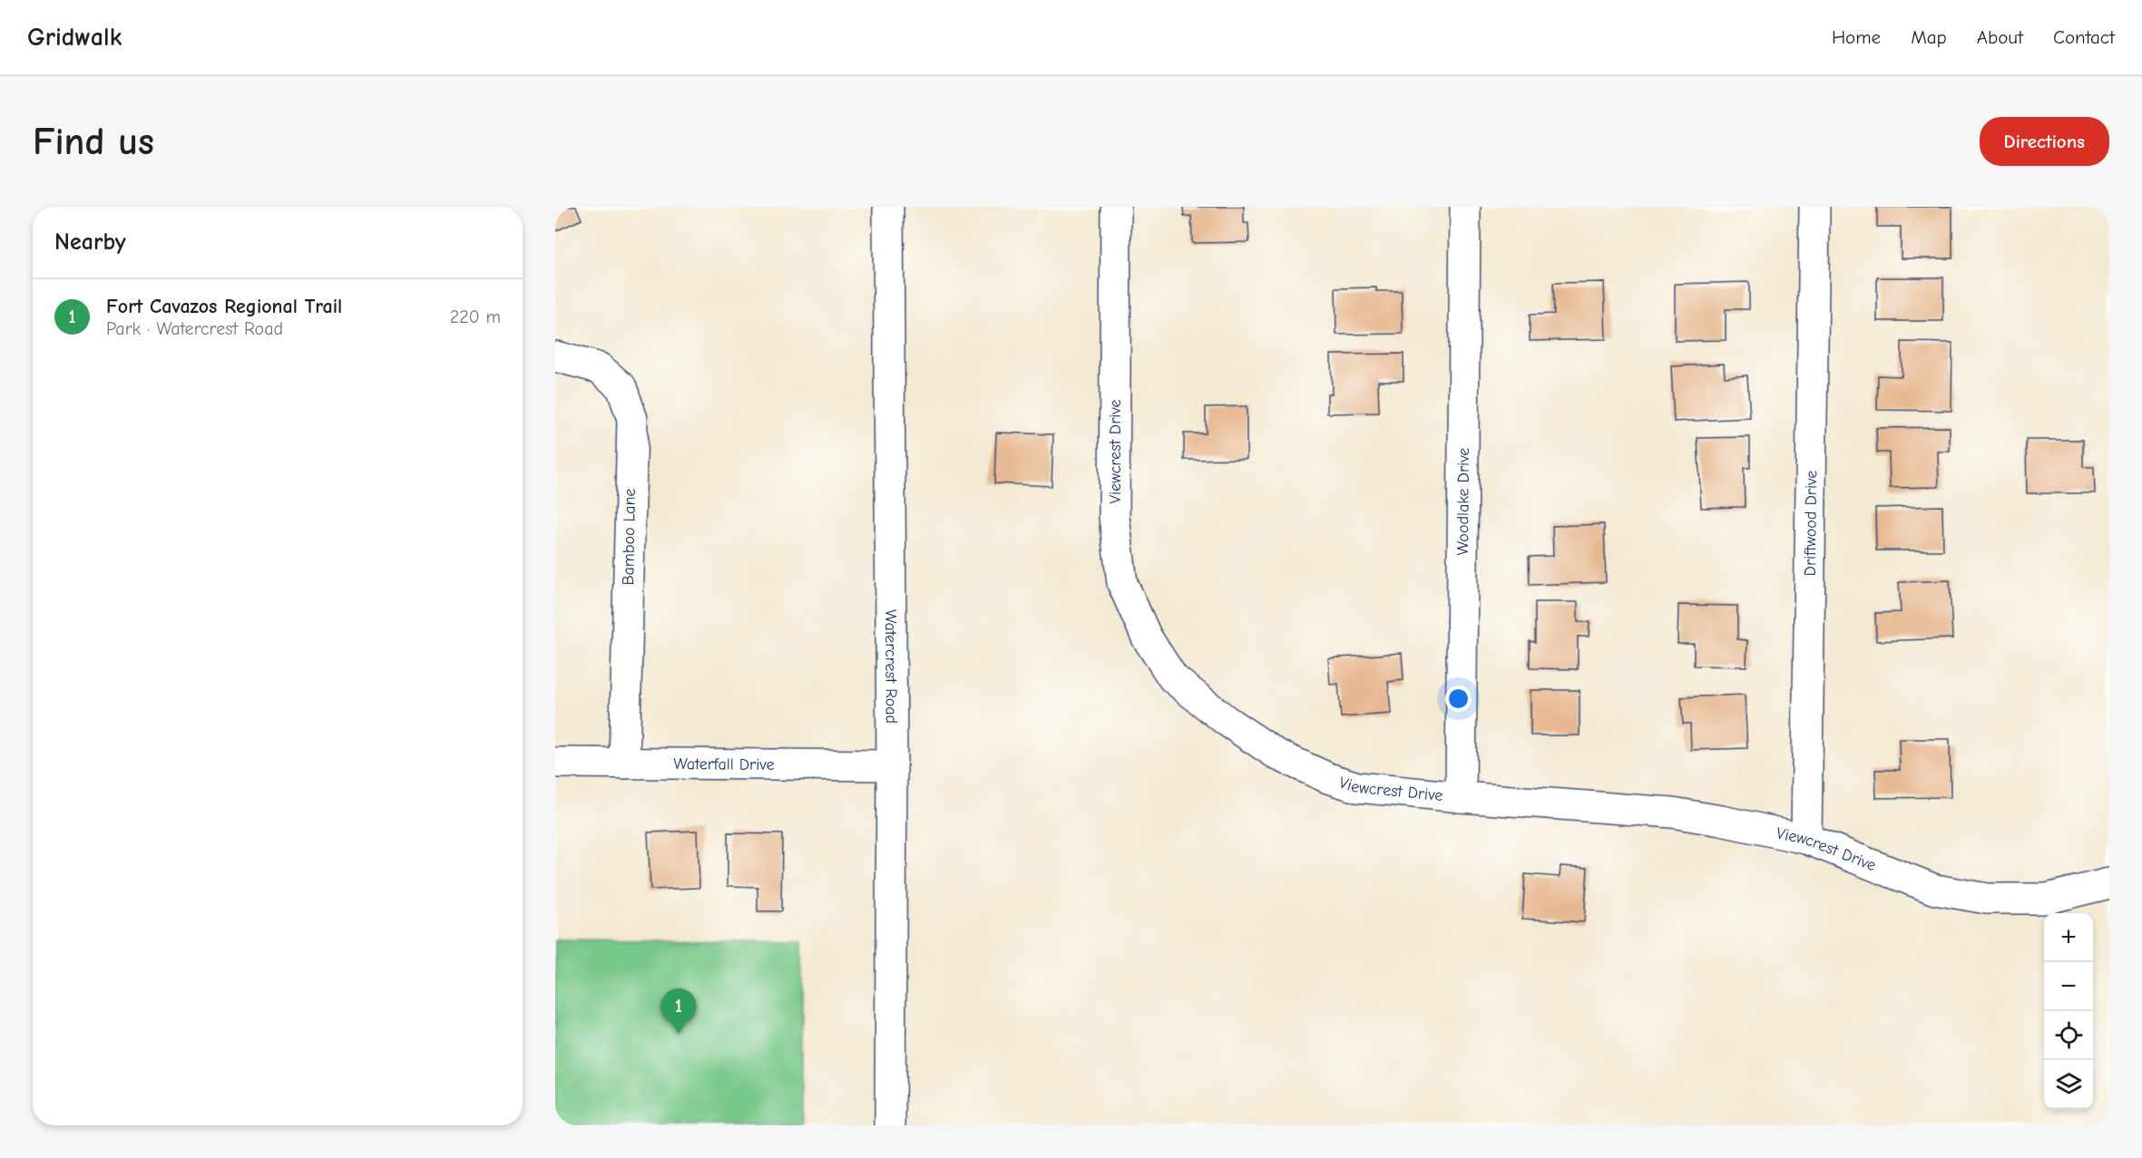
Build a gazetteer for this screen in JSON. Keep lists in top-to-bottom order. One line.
{"streets":{"street":["Viewcrest Drive","Woodlake Drive","Driftwood Drive","Bamboo Lane","Watercrest Road","Waterfall Drive"]},"crossings":[["Viewcrest Drive","Woodlake Drive"],["Viewcrest Drive","Driftwood Drive"],["Bamboo Lane","Waterfall Drive"],["Watercrest Road","Waterfall Drive"]],"page":{"header":"Gridwalk","nav":["Home","Map","About","Contact"],"buttons":"Directions","title":"Find us","heading":"Nearby","list":[{"mark":"1","name":"Fort Cavazos Regional Trail","note":"Park · Watercrest Road","value":"220 m"}],"map_buttons":["+","−"],"pins":"1"}}
